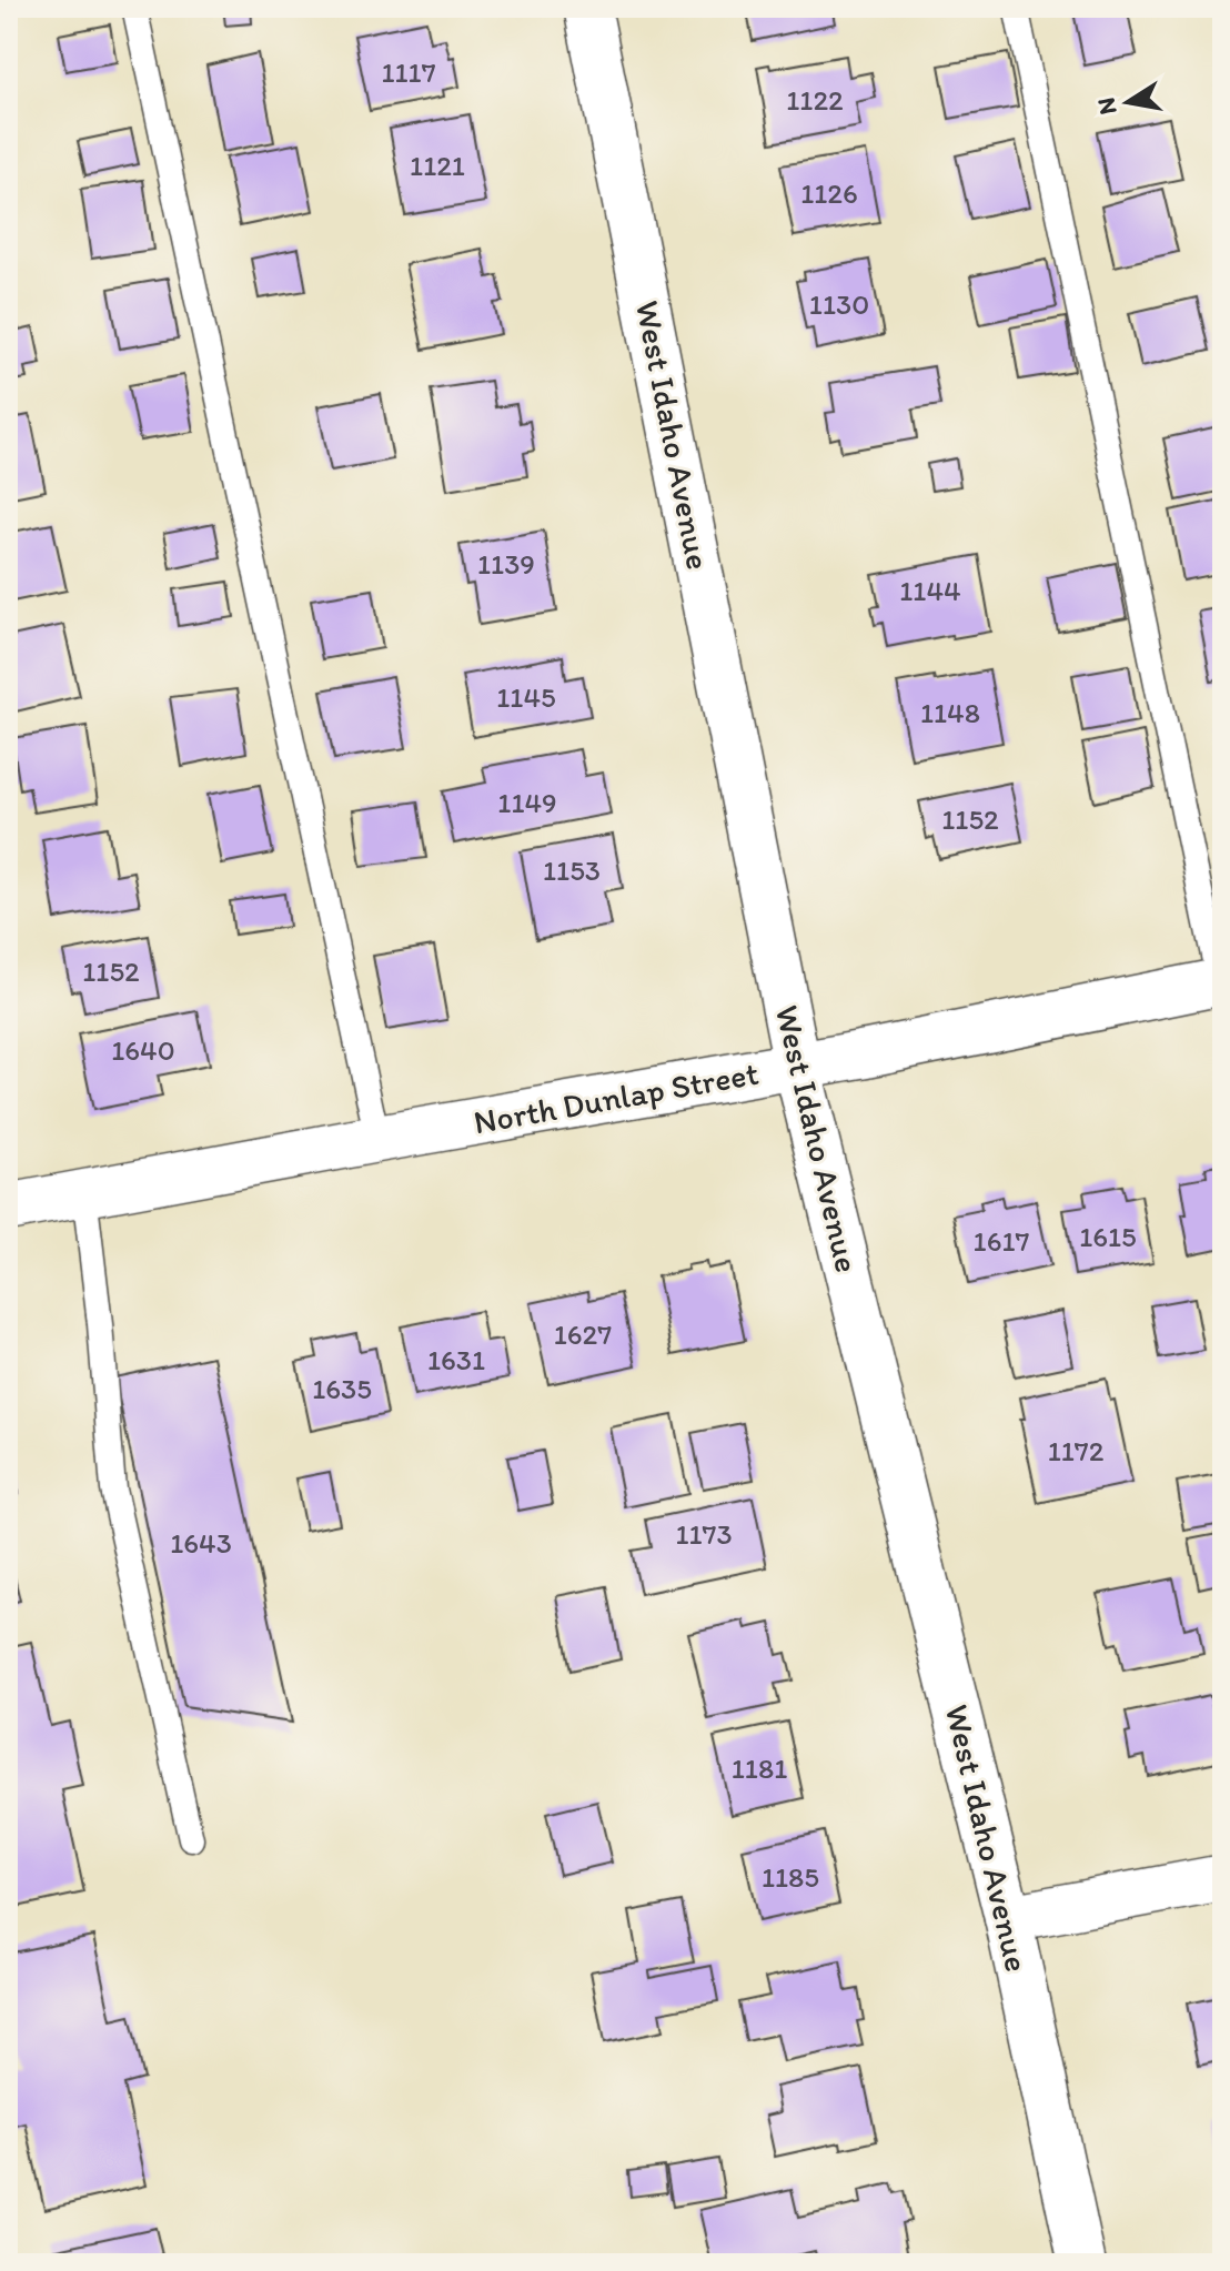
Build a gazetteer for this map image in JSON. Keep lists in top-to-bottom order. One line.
{"streets":{"street":["West Idaho Avenue","North Dunlap Street"]},"crossings":[["West Idaho Avenue","North Dunlap Street"]],"house_numbers":["1117","1122","1121","1126","1130","1139","1144","1145","1148","1149","1152","1153","1152","1640","1615","1617","1627","1631","1635","1172","1173","1643","1181","1185"],"north":"left"}
